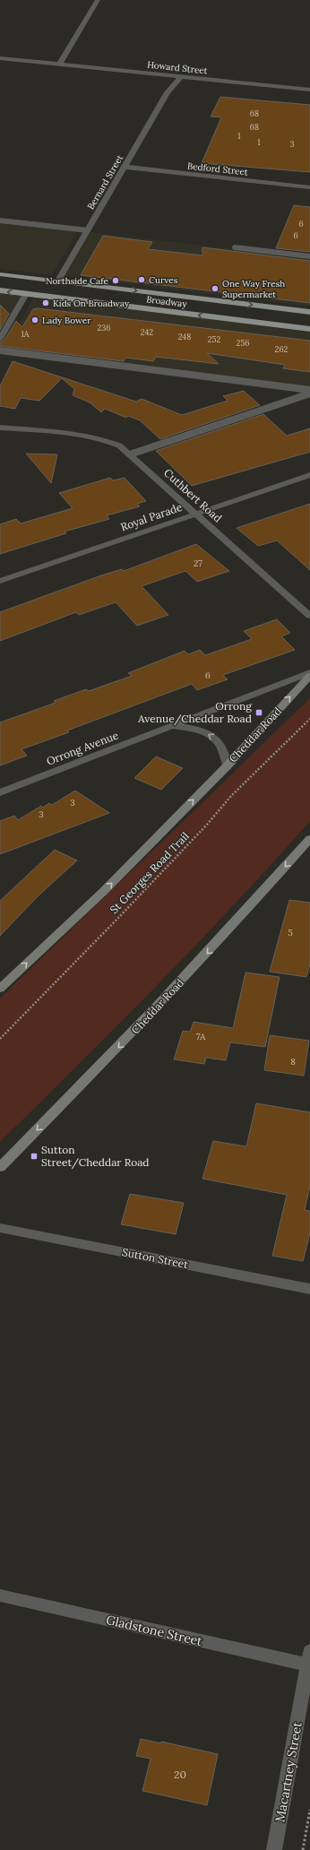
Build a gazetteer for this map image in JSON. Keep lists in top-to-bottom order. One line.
{"streets":{"main road":["Broadway","Cheddar Road"],"street":["Howard Street","Bedford Street","Bernard Street","Cuthbert Road","Royal Parade","Orrong Avenue","Sutton Street","Gladstone Street","Macartney Street"],"path":["St Georges Road Trail"]},"crossings":[["Howard Street","Bernard Street"],["Bedford Street","Bernard Street"],["Bernard Street","Broadway"],["Cuthbert Road","Royal Parade"],["Cheddar Road","Orrong Avenue"],["Gladstone Street","Macartney Street"]],"places":{"other":["Curves","Northside Cafe","One Way Fresh Supermarket","Kids On Broadway","Lady Bower"],"transit":["Orrong Avenue/Cheddar Road","Sutton Street/Cheddar Road"]},"house_numbers":["68","68","1","1","3","6","6","236","242","1A","248","252","256","262","27","6","3","3","5","7A","8","20"]}
